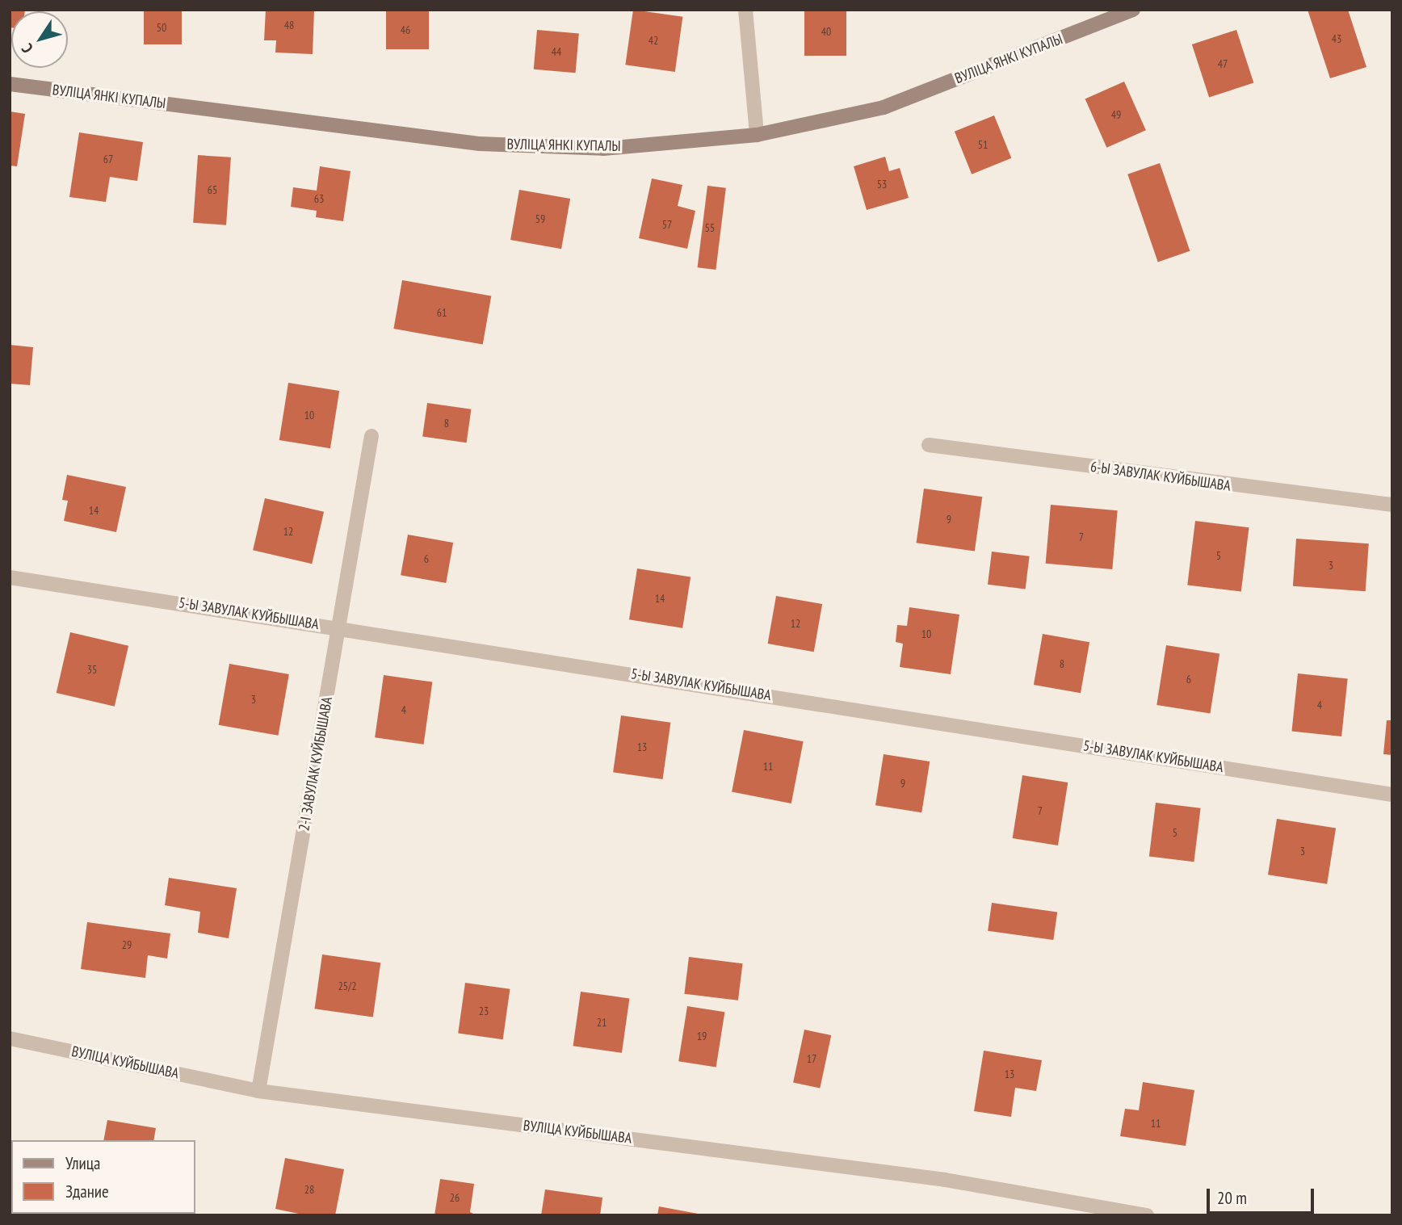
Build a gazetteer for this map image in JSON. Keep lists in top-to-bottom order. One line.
{"streets":{"street":["ВУЛІЦА ЯНКІ КУПАЛЫ","6-Ы ЗАВУЛАК КУЙБЫШАВА","5-Ы ЗАВУЛАК КУЙБЫШАВА","2-І ЗАВУЛАК КУЙБЫШАВА","ВУЛІЦА КУЙБЫШАВА"]},"crossings":[["5-Ы ЗАВУЛАК КУЙБЫШАВА","2-І ЗАВУЛАК КУЙБЫШАВА"],["2-І ЗАВУЛАК КУЙБЫШАВА","ВУЛІЦА КУЙБЫШАВА"]],"house_numbers":["48","50","46","40","43","42","44","47","49","51","67","53","65","63","59","57","55","61","10","8","14","9","12","7","5","6","3","14","12","10","8","35","6","3","4","4","13","11","9","7","5","3","29","25/2","23","21","19","17","13","11","28","26"],"legend":["Улица","Здание"],"scale_bar":"20 m","north":"bottom left"}
